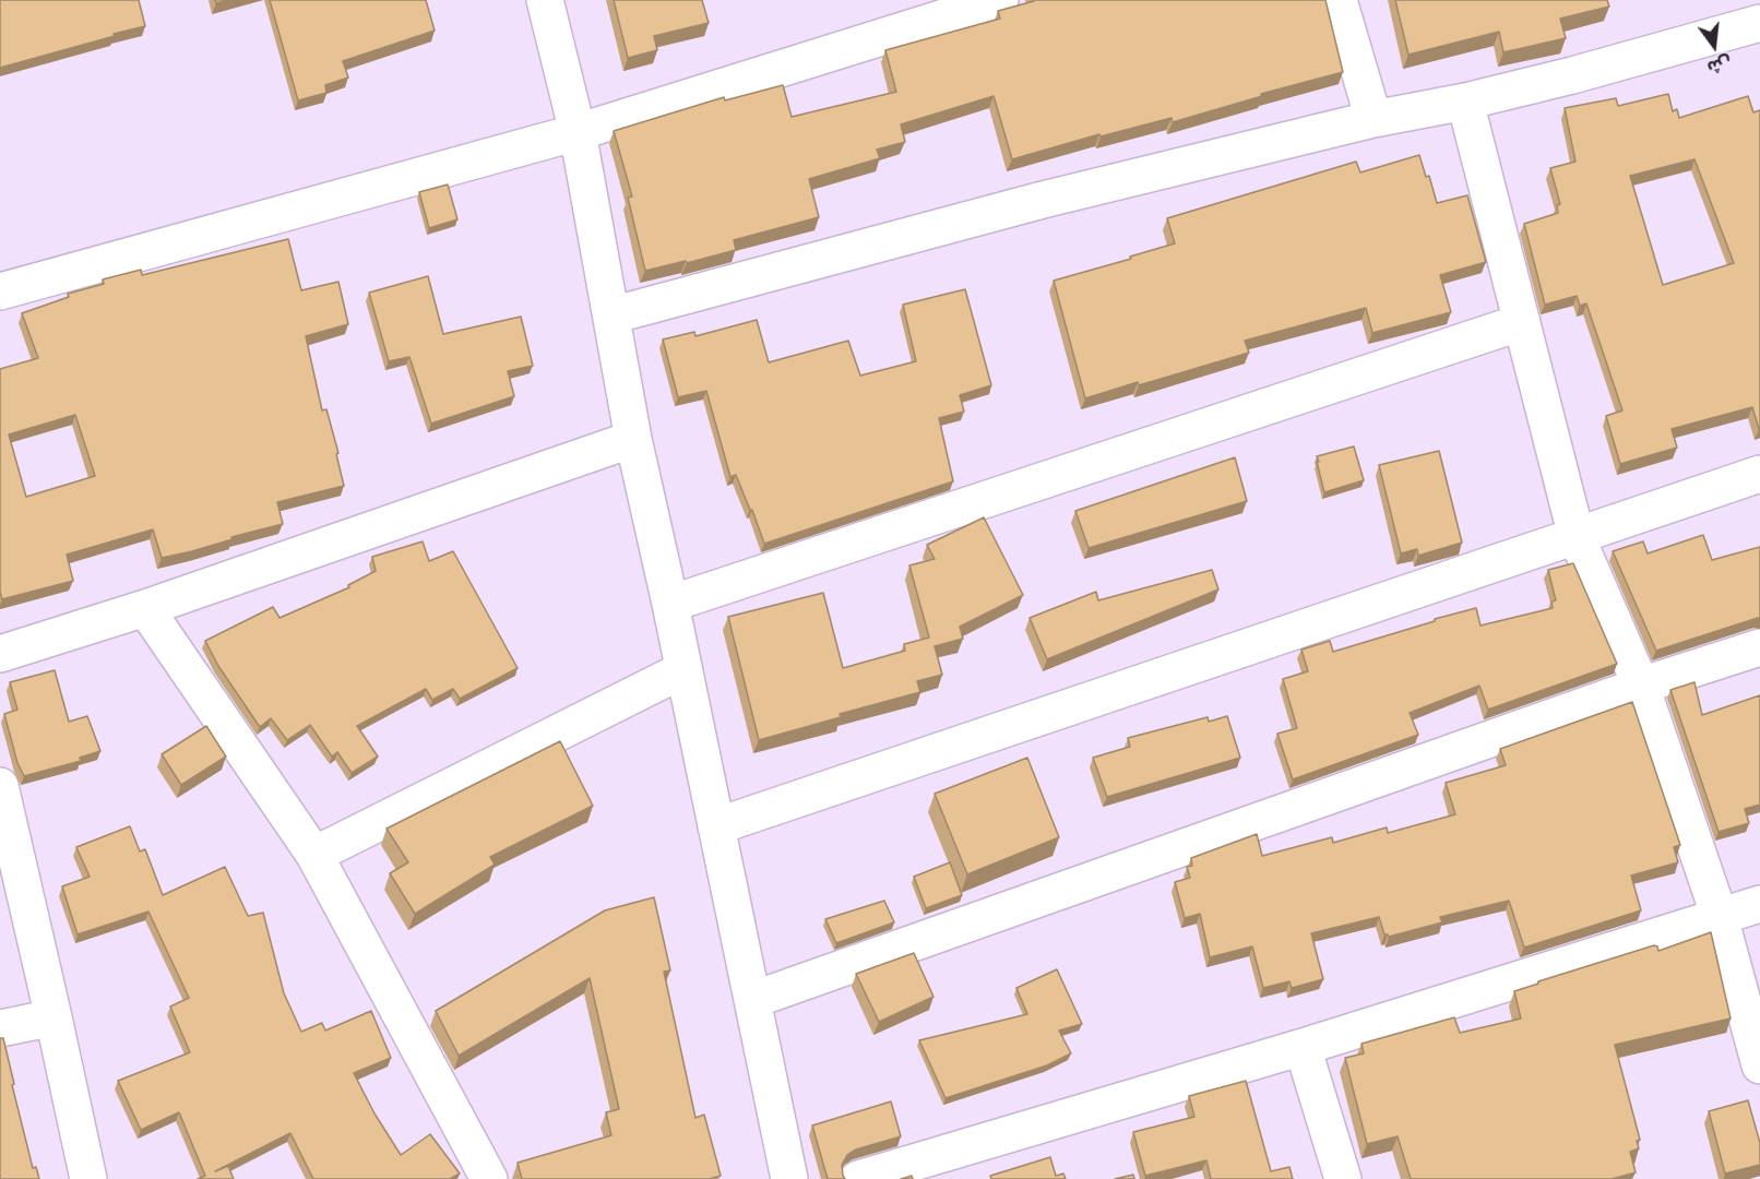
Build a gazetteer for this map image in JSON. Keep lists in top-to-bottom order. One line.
{"north":"bottom"}
